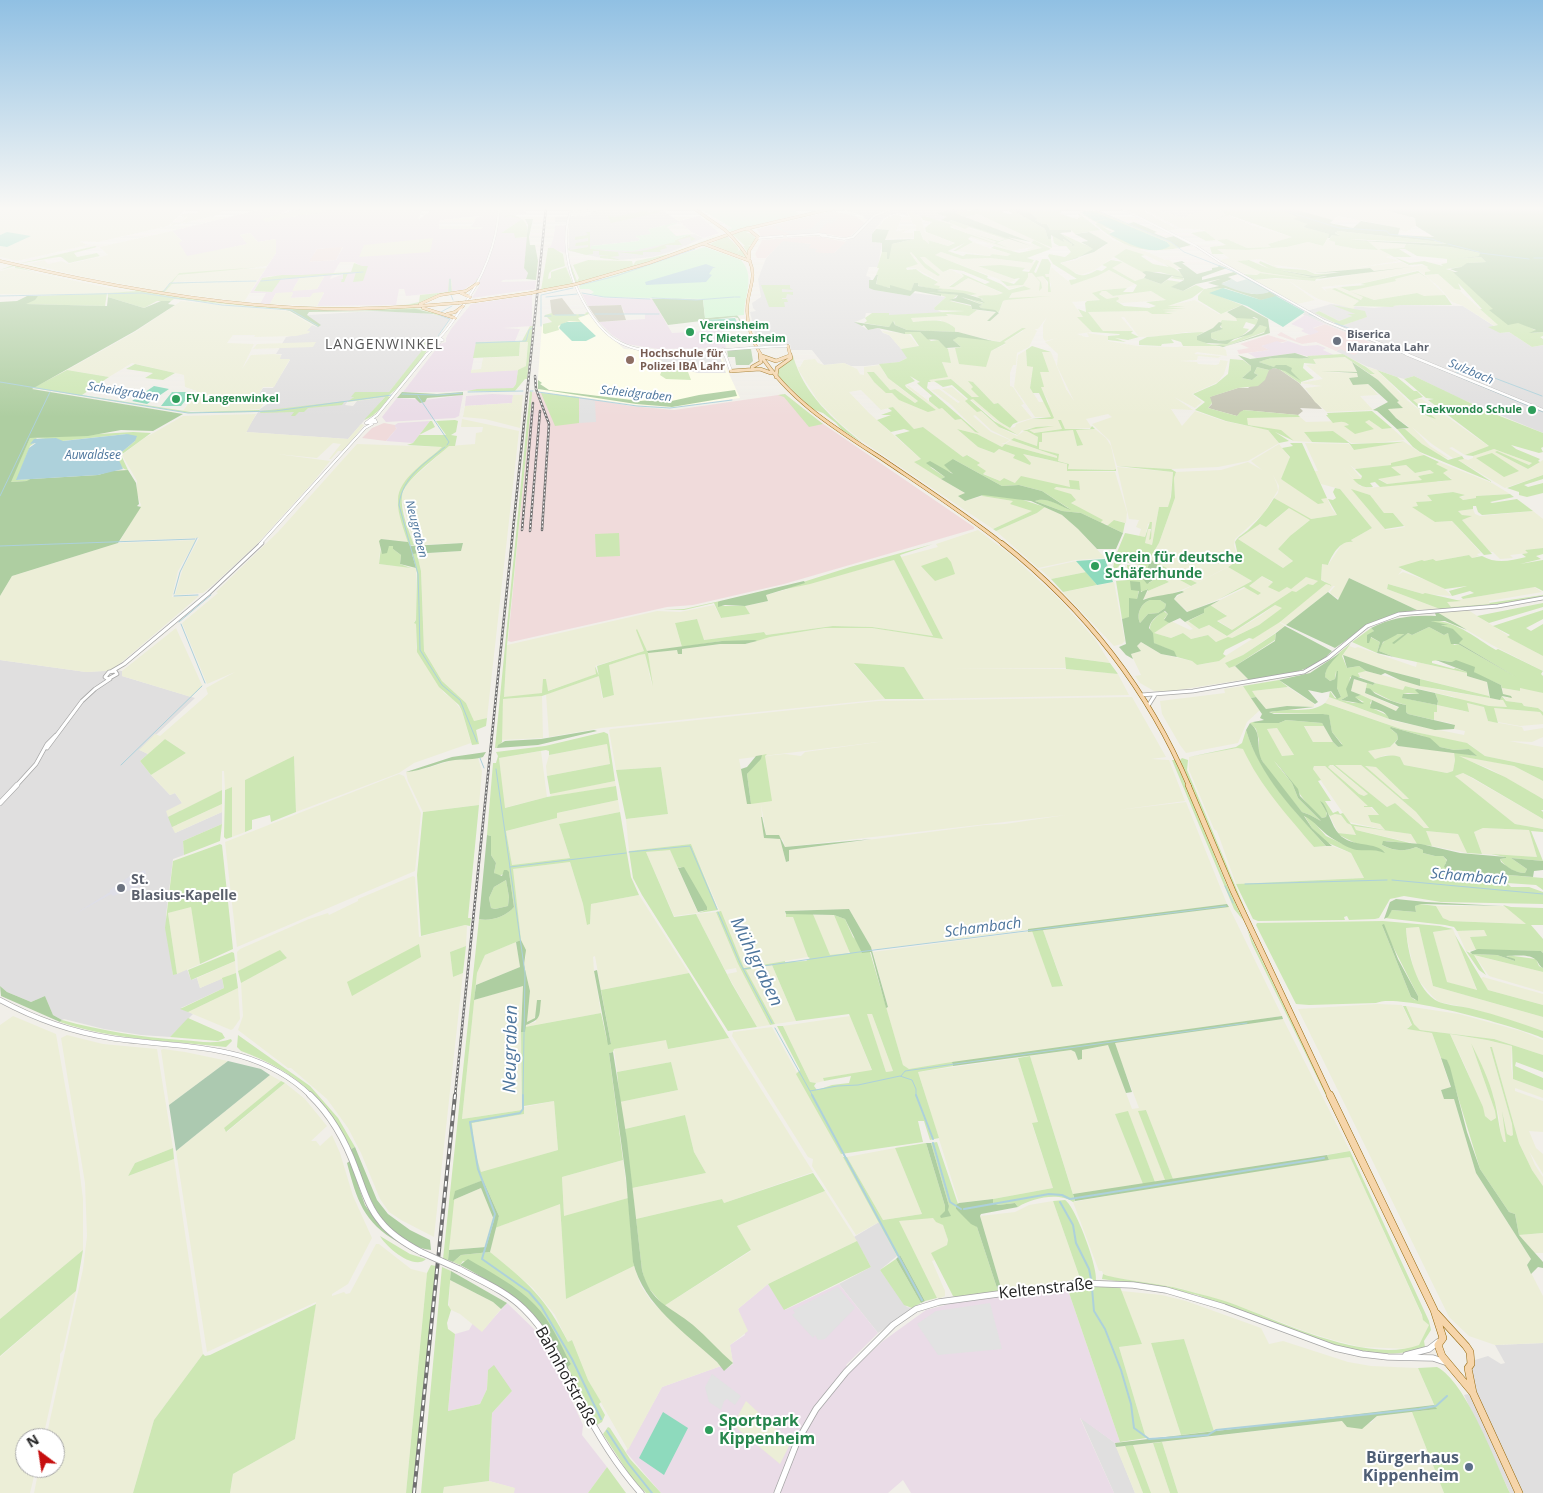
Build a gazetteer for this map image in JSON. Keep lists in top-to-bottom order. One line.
{"streets":{"street":["Keltenstraße","Bahnhofstraße"]},"districts":["LANGENWINKEL"],"water":["Sulzbach","Scheidgraben","Auwaldsee","Neugraben","Schambach","Mühlgraben"],"places":["Vereinsheim FC Mietersheim","Biserica Maranata Lahr","Hochschule für Polizei IBA Lahr","FV Langenwinkel","Taekwondo Schule","Verein für deutsche Schäferhunde","St. Blasius-Kapelle","Sportpark Kippenheim","Bürgerhaus Kippenheim"],"north":"top left"}
